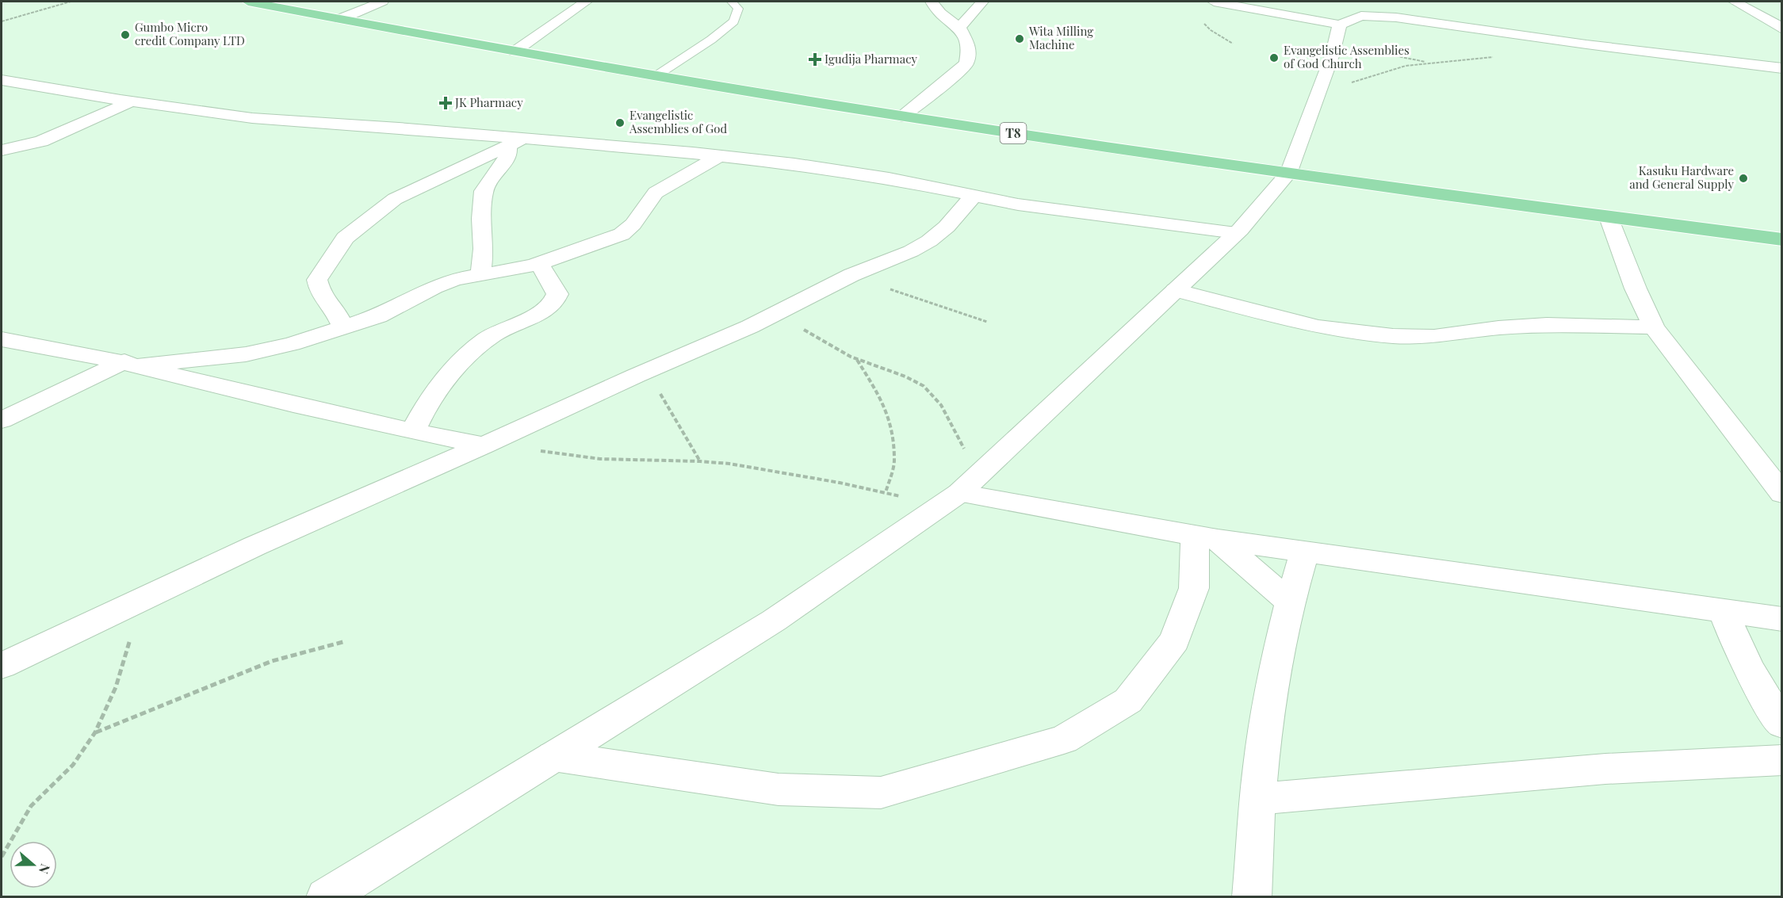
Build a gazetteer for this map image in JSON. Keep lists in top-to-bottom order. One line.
{"streets":{"main road":["T8"]},"places":{"other":["Gumbo Micro credit Company LTD","Wita Milling Machine","Evangelistic Assemblies of God Church","Evangelistic Assemblies of God","Kasuku Hardware and General Supply"],"health":["Igudija Pharmacy","JK Pharmacy"]},"north":"right"}
